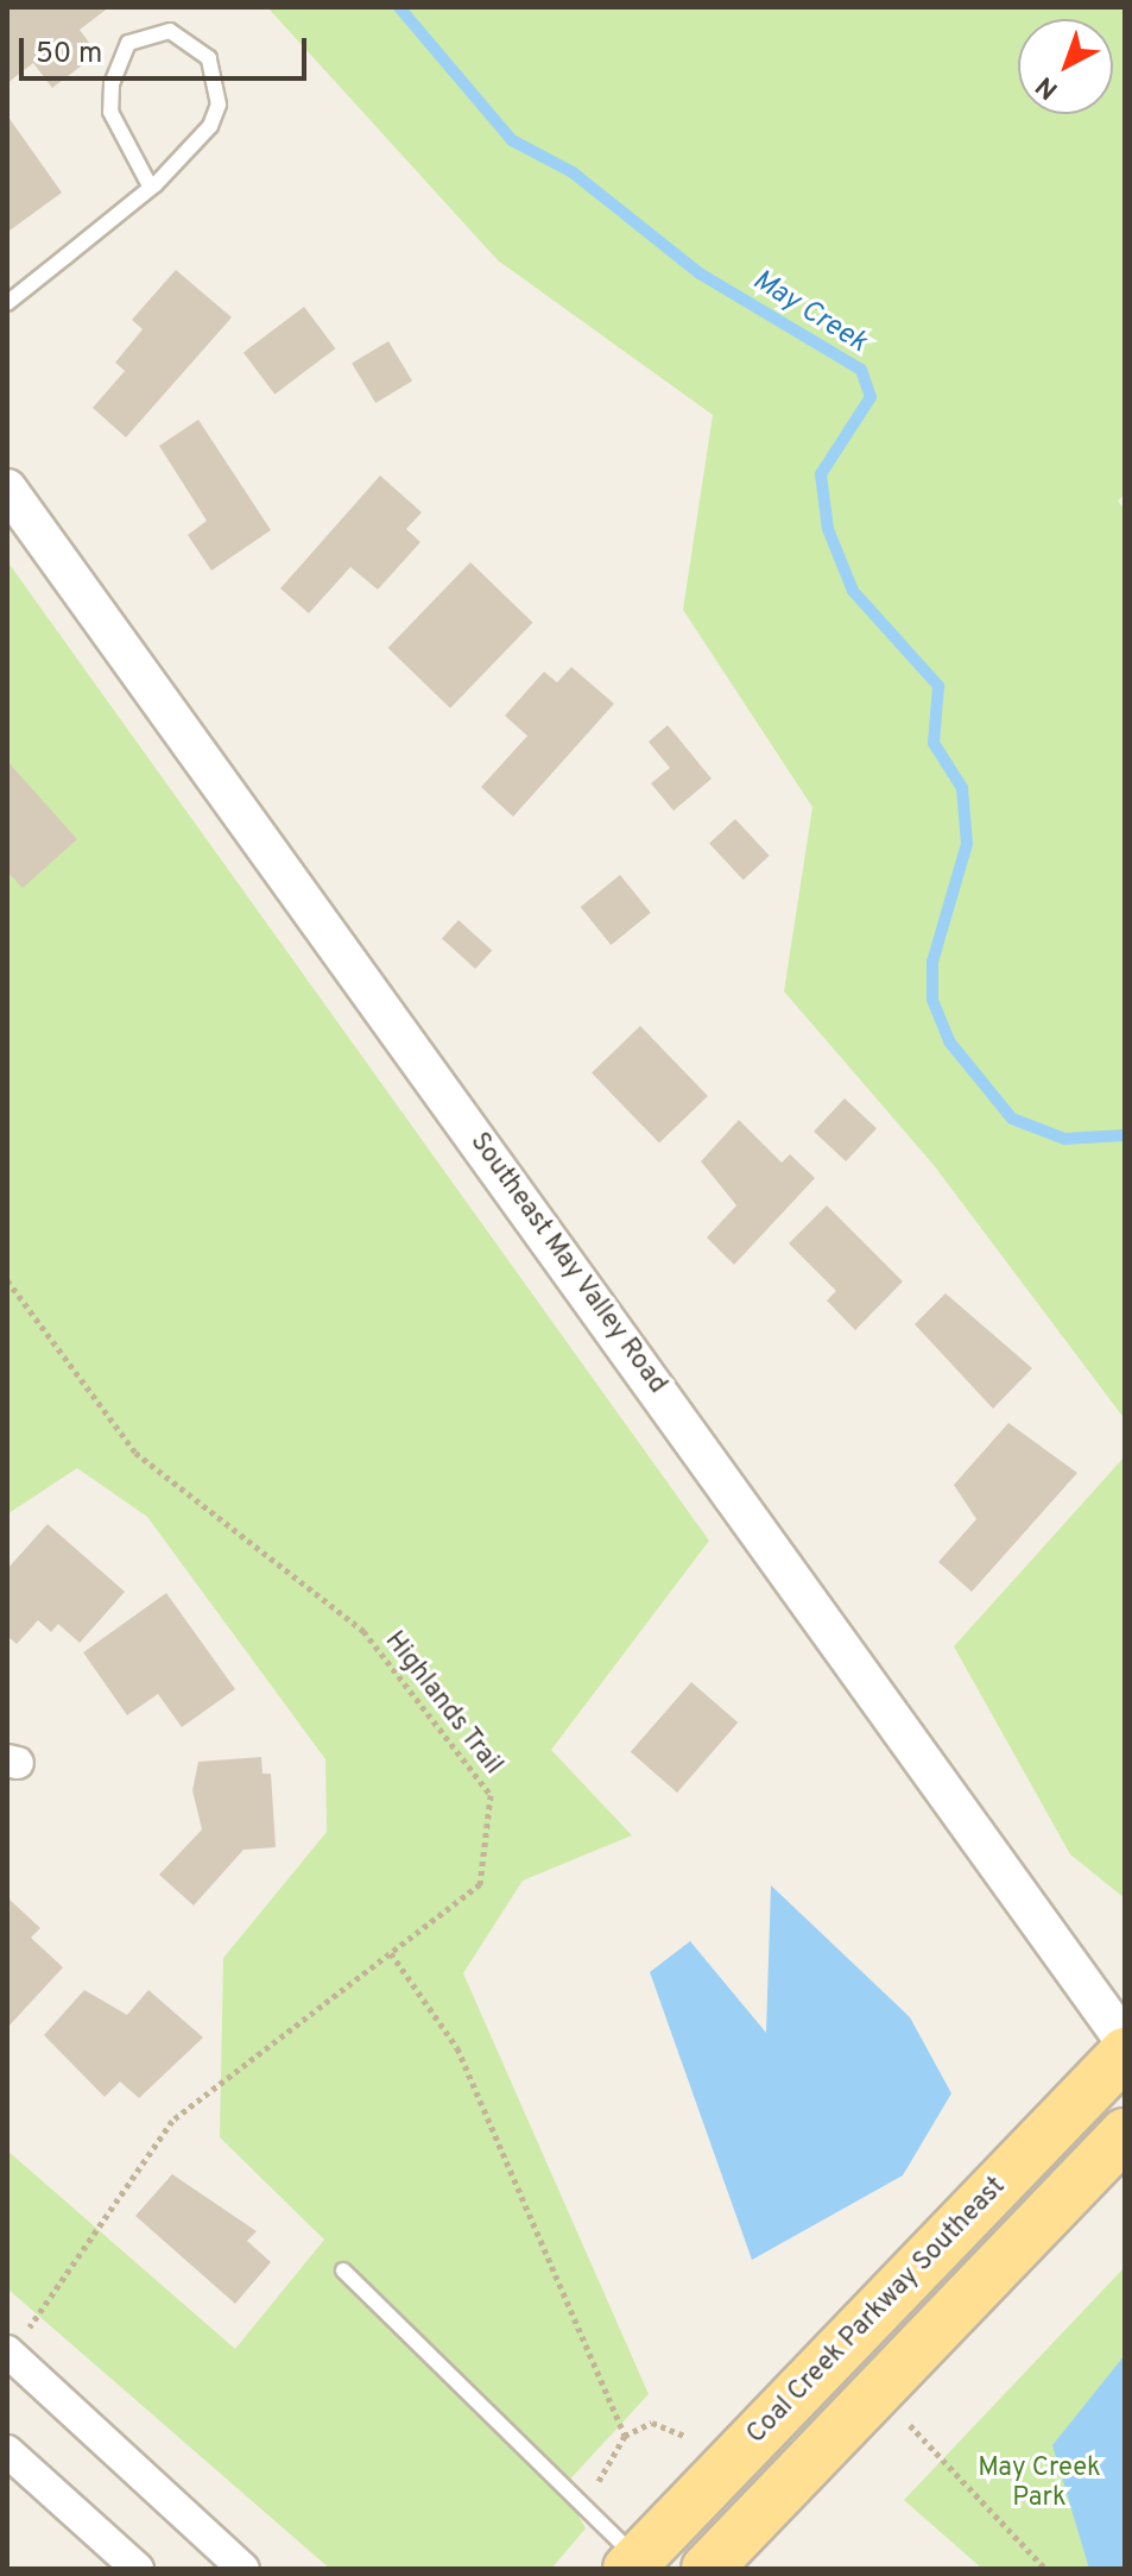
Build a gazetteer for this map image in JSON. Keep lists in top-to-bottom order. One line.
{"streets":{"main road":["Coal Creek Parkway Southeast"],"street":["Southeast May Valley Road"],"path":["Highlands Trail"]},"water":["May Creek"],"parks":["May Creek Park"],"scale_bar":"50 m","north":"bottom left"}
